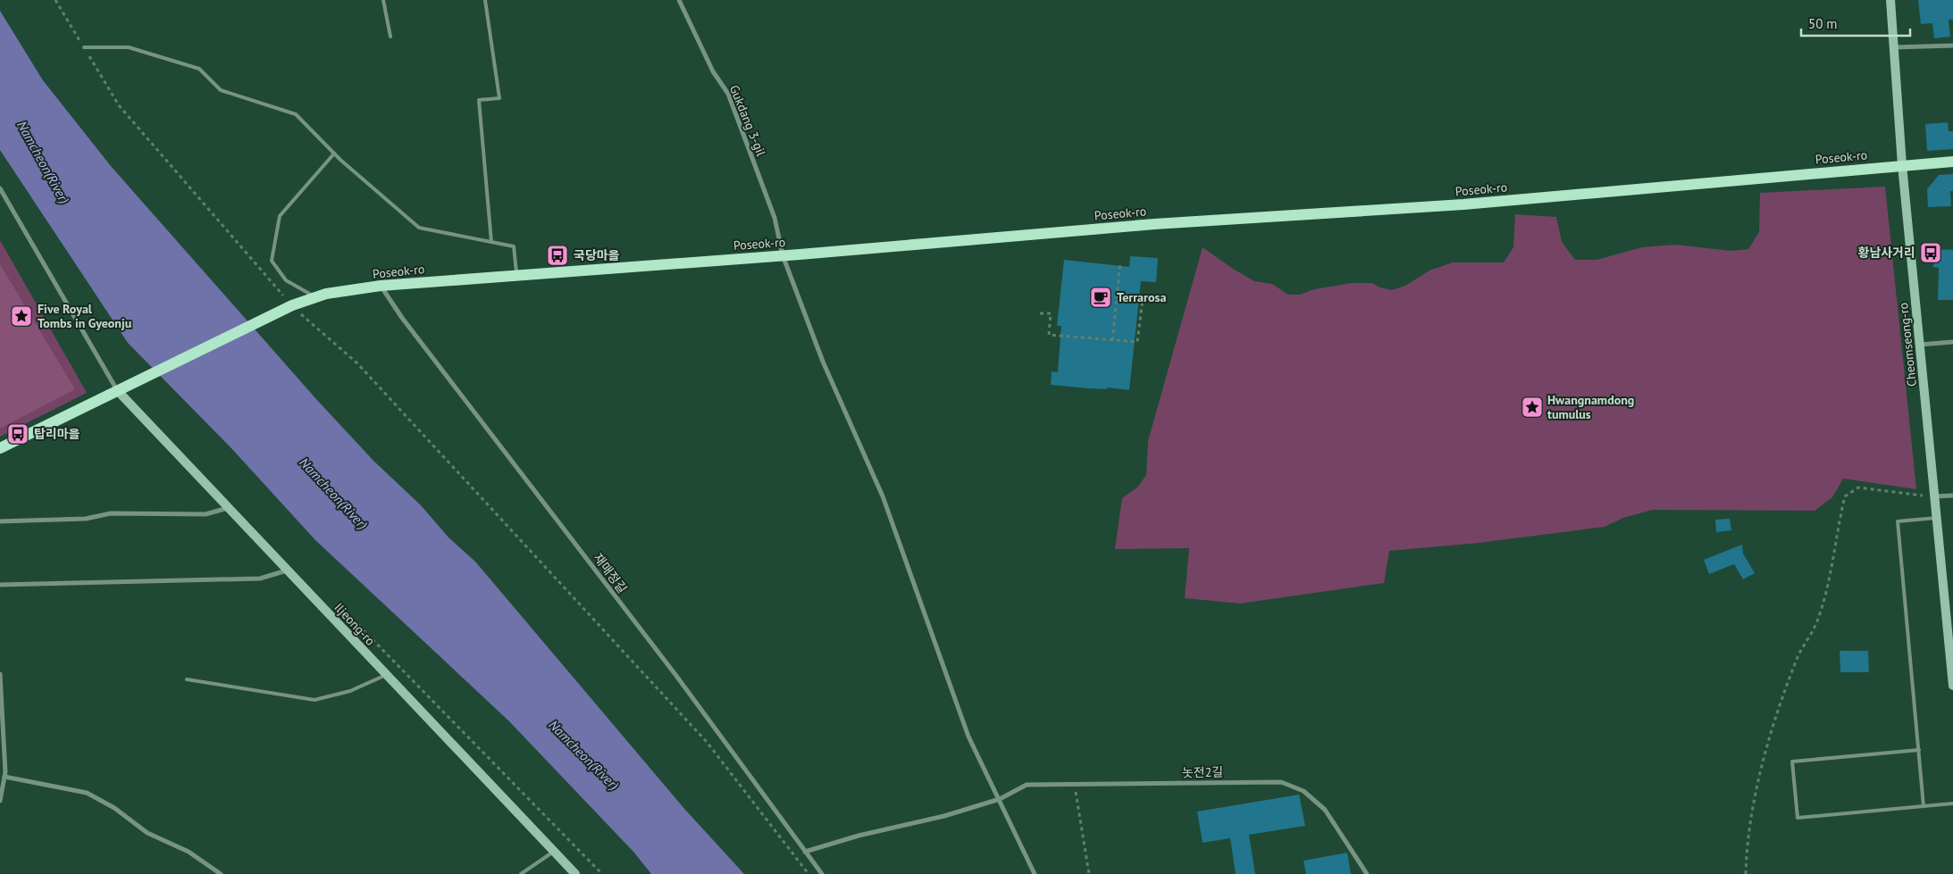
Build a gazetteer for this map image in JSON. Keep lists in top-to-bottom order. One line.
{"streets":{"main road":["Poseok-ro"],"street":["Gukdang 3-gil","Cheomseong-ro","재매정길","Iljeong-ro","놋전2길"]},"crossings":[["Gukdang 3-gil","Poseok-ro"],["Gukdang 3-gil","놋전2길"],["Poseok-ro","Cheomseong-ro"],["Poseok-ro","재매정길"],["Poseok-ro","Iljeong-ro"],["재매정길","놋전2길"]],"water":["Namcheon(River)"],"places":{"bus stop":["황남사거리","국당마을","탑리마을"],"cafe":["Terrarosa"],"place":["Five Royal Tombs in Gyeonju","Hwangnamdong tumulus"]},"scale_bar":"50 m"}
